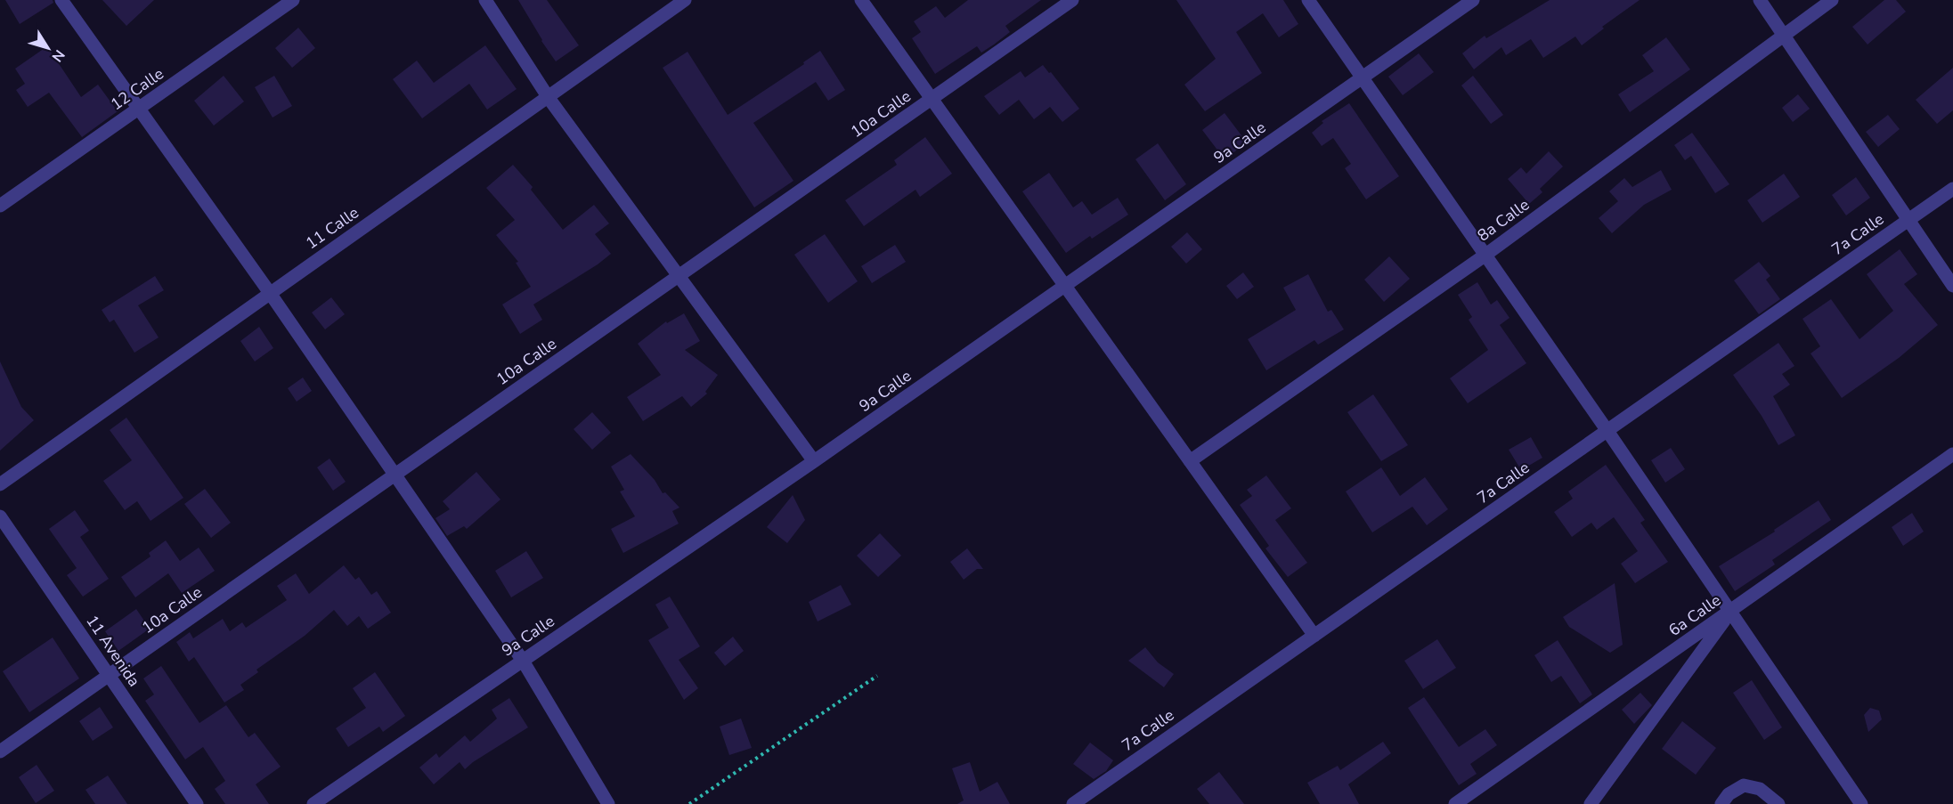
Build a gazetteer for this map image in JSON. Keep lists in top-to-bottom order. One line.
{"streets":{"street":["12 Calle","10a Calle","9a Calle","8a Calle","11 Calle","7a Calle","6a Calle","11 Avenida"]},"crossings":[["10a Calle","11 Avenida"]],"north":"bottom right"}
